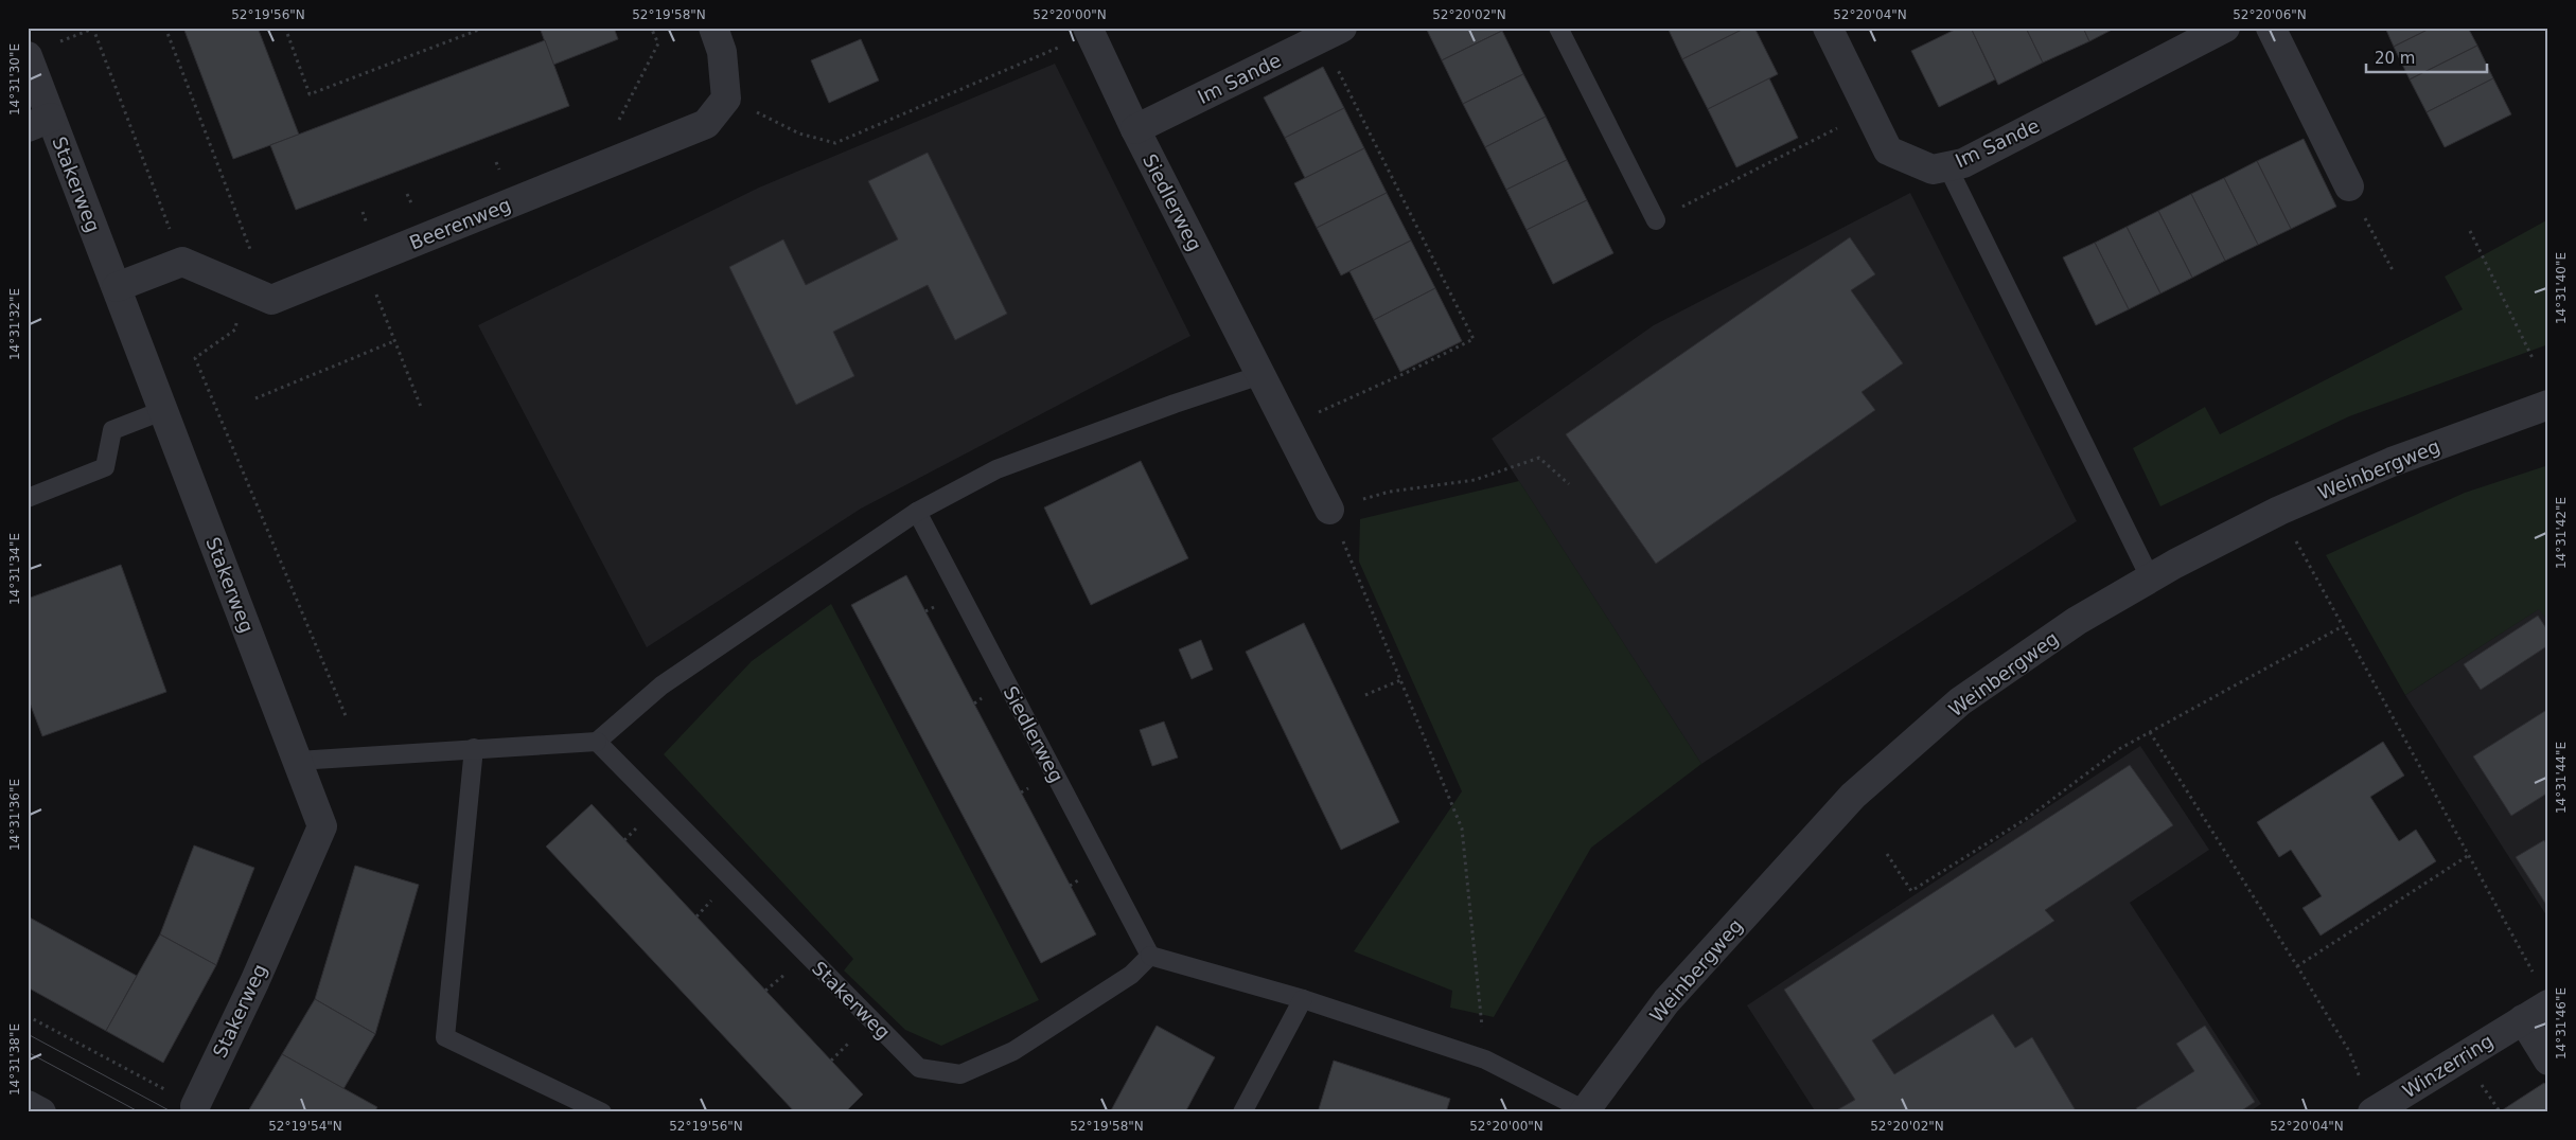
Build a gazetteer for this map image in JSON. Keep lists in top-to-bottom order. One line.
{"streets":{"street":["Im Sande","Stakerweg","Siedlerweg","Beerenweg","Weinbergweg","Winzerring"]},"crossings":[["Im Sande","Siedlerweg"],["Stakerweg","Siedlerweg"]],"scale_bar":"20 m","coordinates":["52°19'56\"N","52°19'58\"N","52°20'00\"N","52°20'02\"N","52°20'04\"N","52°20'06\"N","14°31'30\"E","14°31'40\"E","14°31'32\"E","14°31'42\"E","14°31'34\"E","14°31'44\"E","14°31'36\"E","14°31'46\"E","14°31'38\"E","52°19'54\"N"]}
